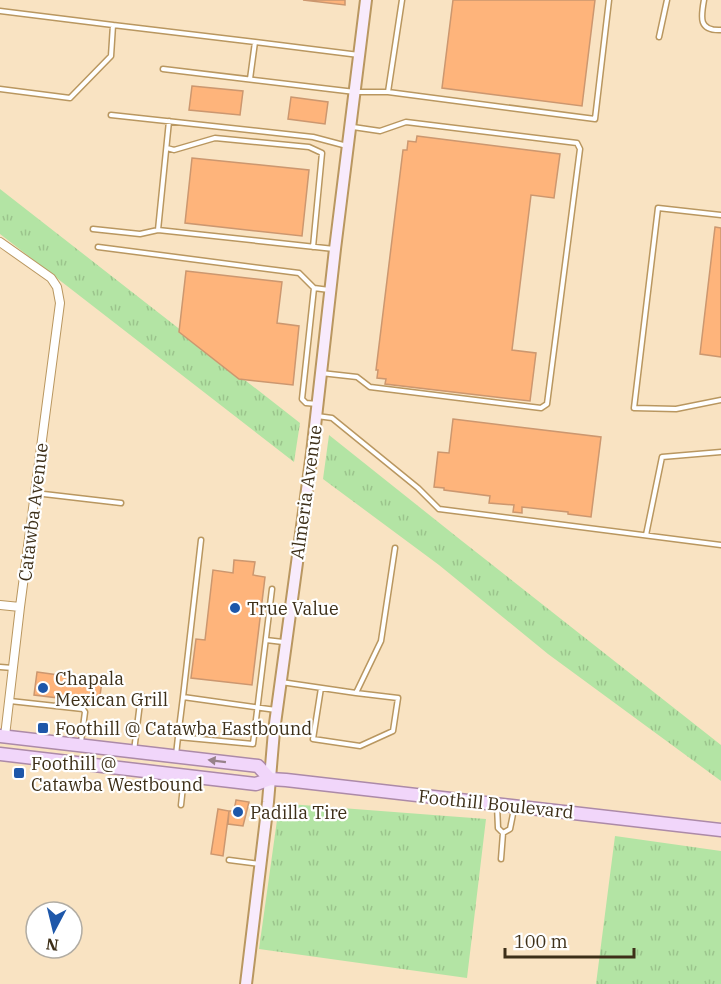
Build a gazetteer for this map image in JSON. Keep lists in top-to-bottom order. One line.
{"streets":{"main road":["Foothill Boulevard"],"street":["Almeria Avenue","Catawba Avenue"]},"crossings":[["Almeria Avenue","Foothill Boulevard"],["Catawba Avenue","Foothill Boulevard"]],"places":{"other":["True Value","Chapala Mexican Grill","Padilla Tire"],"transit":["Foothill @ Catawba Eastbound","Foothill @ Catawba Westbound"]},"scale_bar":"100 m","north":"bottom"}
